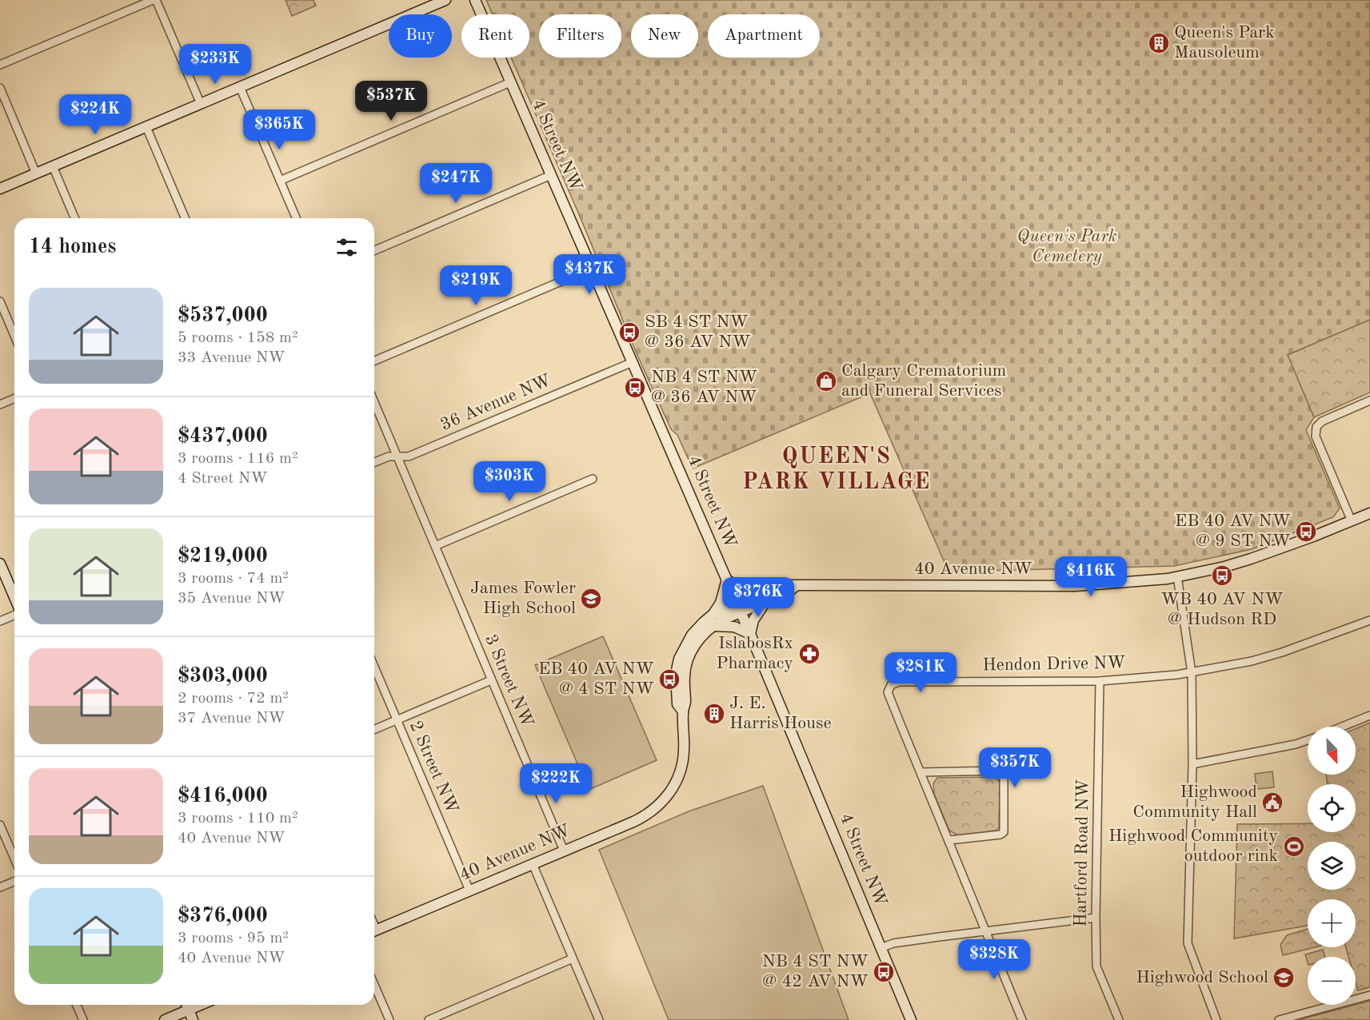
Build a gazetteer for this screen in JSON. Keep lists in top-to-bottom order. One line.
{"streets":{"street":["4 Street NW","36 Avenue NW","40 Avenue NW","Hendon Drive NW","3 Street NW","2 Street NW","Hartford Road NW"]},"crossings":[["4 Street NW","36 Avenue NW"],["4 Street NW","40 Avenue NW"],["36 Avenue NW","3 Street NW"],["40 Avenue NW","3 Street NW"],["40 Avenue NW","2 Street NW"],["Hendon Drive NW","Hartford Road NW"]],"districts":["QUEEN'S PARK VILLAGE"],"parks":["Queen's Park Cemetery"],"places":{"building":["Queen's Park Mausoleum","J. E. Harris House"],"bus stop":["SB 4 ST NW @ 36 AV NW","NB 4 ST NW @ 36 AV NW","EB 40 AV NW @ 9 ST NW","WB 40 AV NW @ Hudson RD","EB 40 AV NW @ 4 ST NW","NB 4 ST NW @ 42 AV NW"],"shop":["Calgary Crematorium and Funeral Services"],"school or university":["James Fowler High School","Highwood School"],"pharmacy":["IslabosRx Pharmacy"],"public building":["Highwood Community Hall"],"sports":["Highwood Community outdoor rink"]},"north":"bottom right","page":{"chip":["Buy","Rent","Filters","New","Apartment"],"price":["$233K","$537K","$224K","$365K","$247K","$437K","$219K","$303K","$416K","$376K","$281K","$357K","$222K","$328K"],"heading":"14 homes","list":[{"name":"$537,000","note":"5 rooms · 158 m² · 33 Avenue NW"},{"name":"$437,000","note":"3 rooms · 116 m² · 4 Street NW"},{"name":"$219,000","note":"3 rooms · 74 m² · 35 Avenue NW"},{"name":"$303,000","note":"2 rooms · 72 m² · 37 Avenue NW"},{"name":"$416,000","note":"3 rooms · 110 m² · 40 Avenue NW"},{"name":"$376,000","note":"3 rooms · 95 m² · 40 Avenue NW"}],"map_buttons":["+","−"]}}
